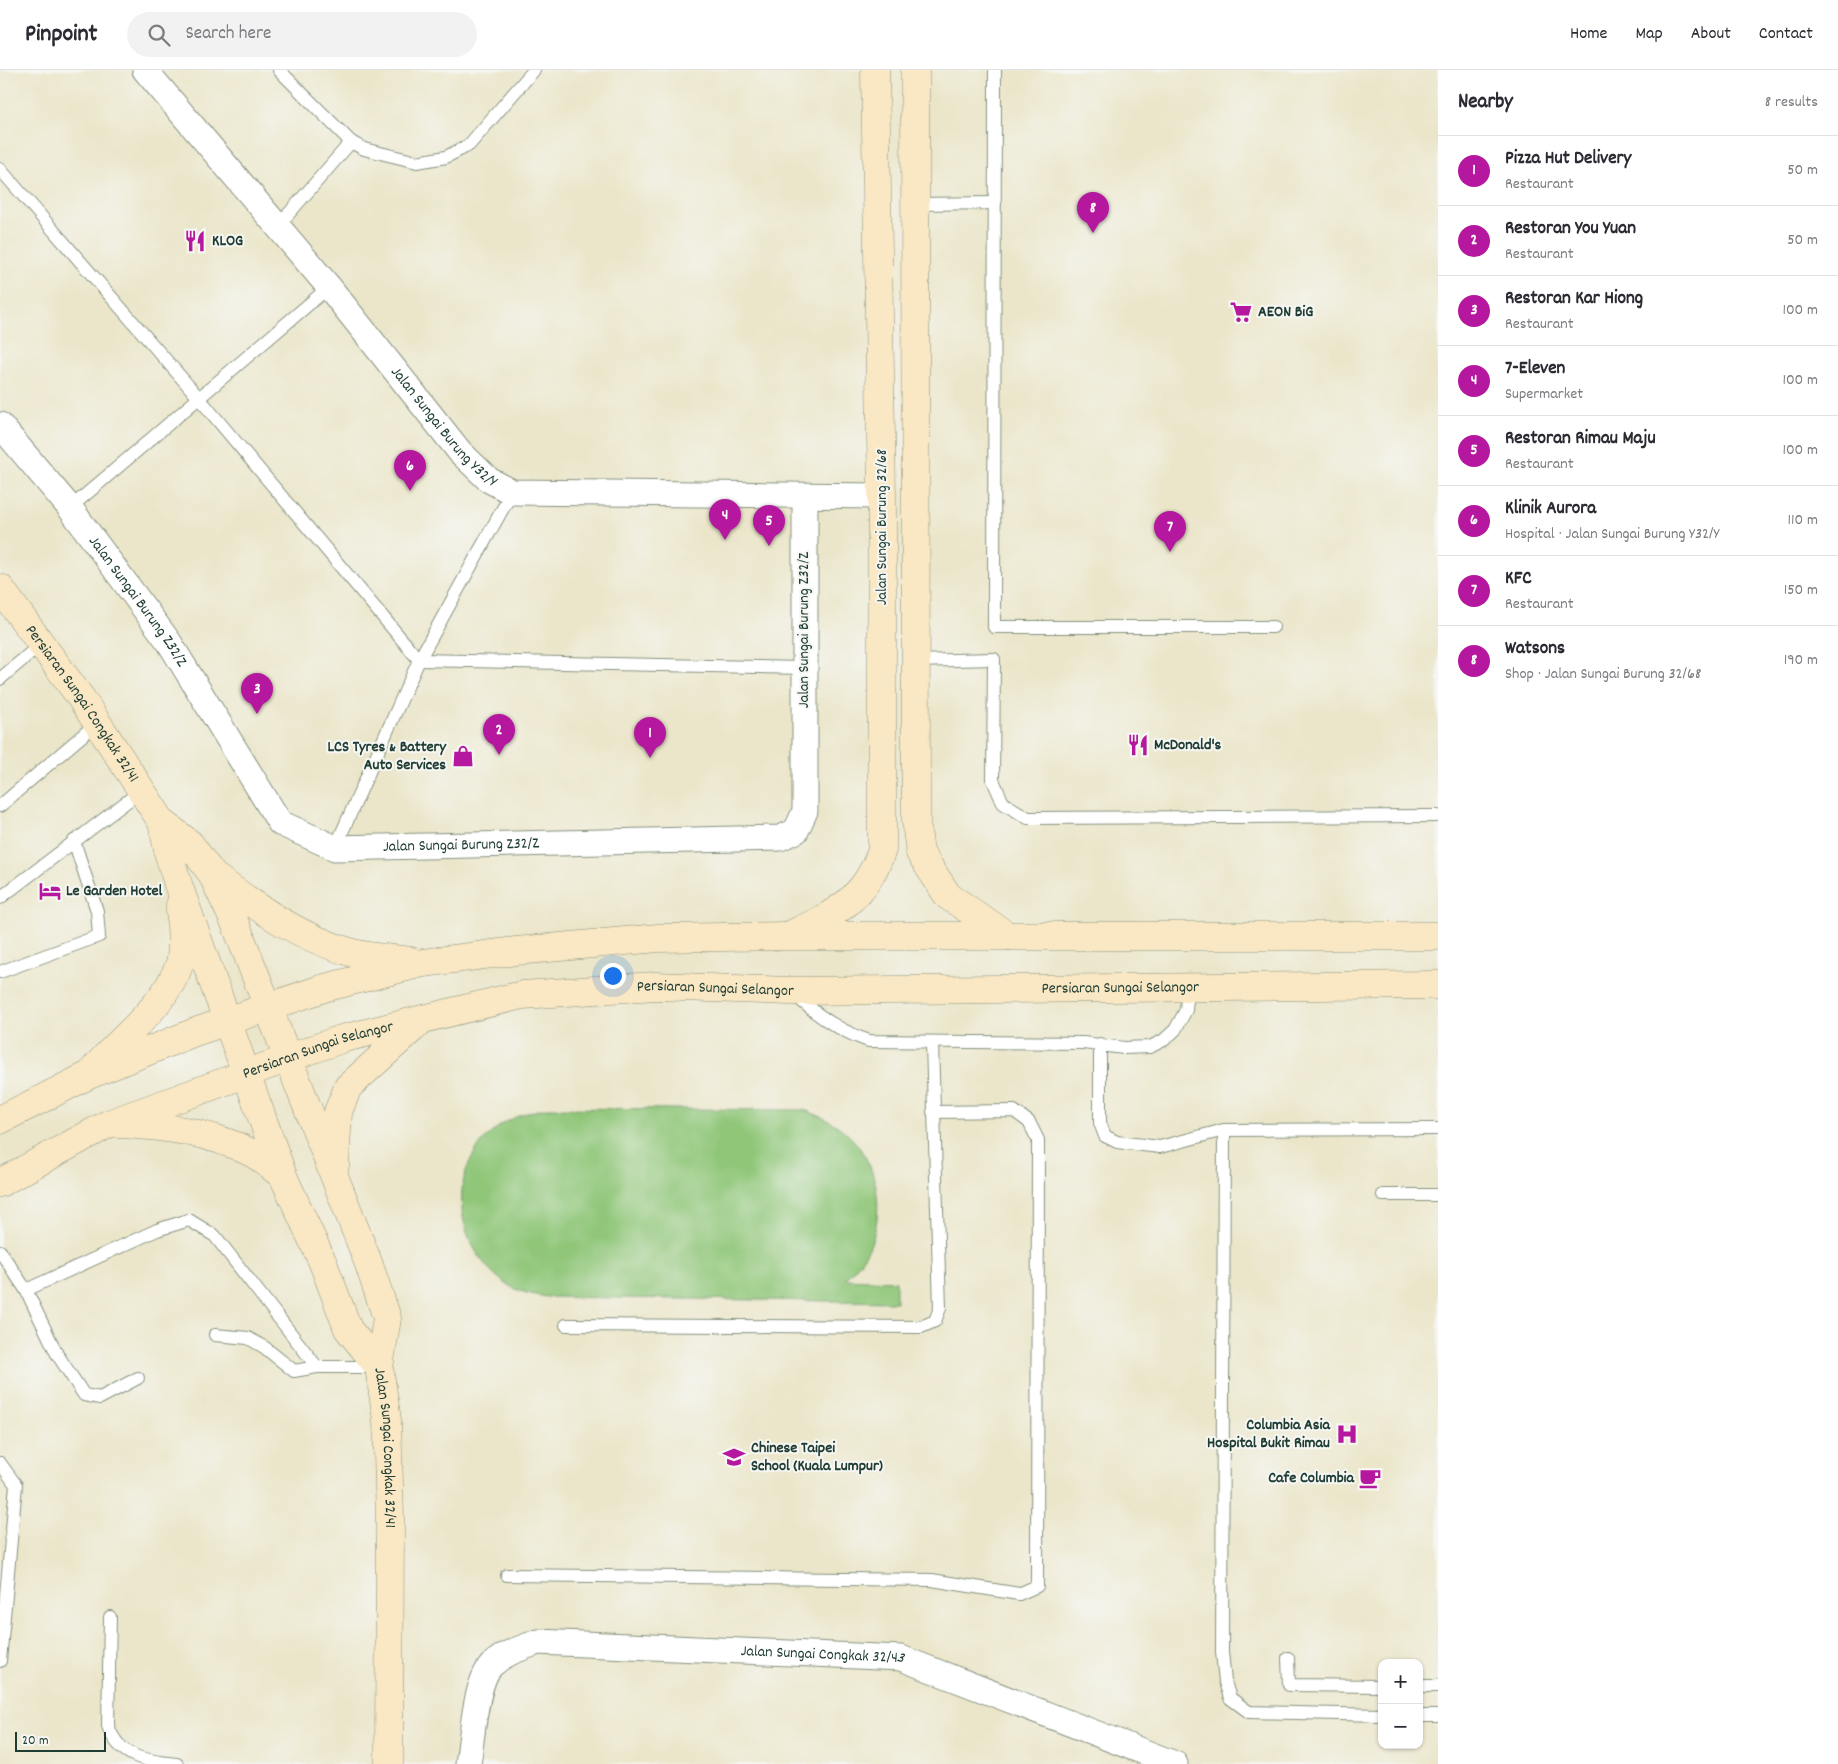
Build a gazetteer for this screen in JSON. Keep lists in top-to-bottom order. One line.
{"streets":{"main road":["Jalan Sungai Burung 32/68","Persiaran Sungai Congkak 32/41","Persiaran Sungai Selangor","Jalan Sungai Congkak 32/41"],"street":["Jalan Sungai Burung Y32/Y","Jalan Sungai Burung Z32/Z","Jalan Sungai Congkak 32/43"]},"crossings":[["Jalan Sungai Burung Y32/Y","Jalan Sungai Burung 32/68"],["Jalan Sungai Burung Y32/Y","Jalan Sungai Burung Z32/Z"],["Persiaran Sungai Congkak 32/41","Persiaran Sungai Selangor"],["Persiaran Sungai Congkak 32/41","Jalan Sungai Congkak 32/41"],["Persiaran Sungai Selangor","Jalan Sungai Congkak 32/41"]],"places":{"restaurant":["KLOG","McDonald's"],"supermarket":["AEON BiG"],"shop":["LCS Tyres & Battery Auto Services"],"hotel":["Le Garden Hotel"],"hospital":["Columbia Asia Hospital Bukit Rimau"],"school or university":["Chinese Taipei School (Kuala Lumpur)"],"cafe":["Cafe Columbia"]},"scale_bar":"20 m","page":{"header":"Pinpoint","search":"Search here","nav":["Home","Map","About","Contact"],"heading":["Nearby","8 results"],"list":[{"mark":"1","name":"Pizza Hut Delivery","note":"Restaurant","value":"50 m"},{"mark":"2","name":"Restoran You Yuan","note":"Restaurant","value":"50 m"},{"mark":"3","name":"Restoran Kar Hiong","note":"Restaurant","value":"100 m"},{"mark":"4","name":"7-Eleven","note":"Supermarket","value":"100 m"},{"mark":"5","name":"Restoran Rimau Maju","note":"Restaurant","value":"100 m"},{"mark":"6","name":"Klinik Aurora","note":"Hospital · Jalan Sungai Burung Y32/Y","value":"110 m"},{"mark":"7","name":"KFC","note":"Restaurant","value":"150 m"},{"mark":"8","name":"Watsons","note":"Shop · Jalan Sungai Burung 32/68","value":"190 m"}],"pins":["8","6","4","5","7","3","2","1"],"map_buttons":["+","−"],"scale":"20 m"}}
